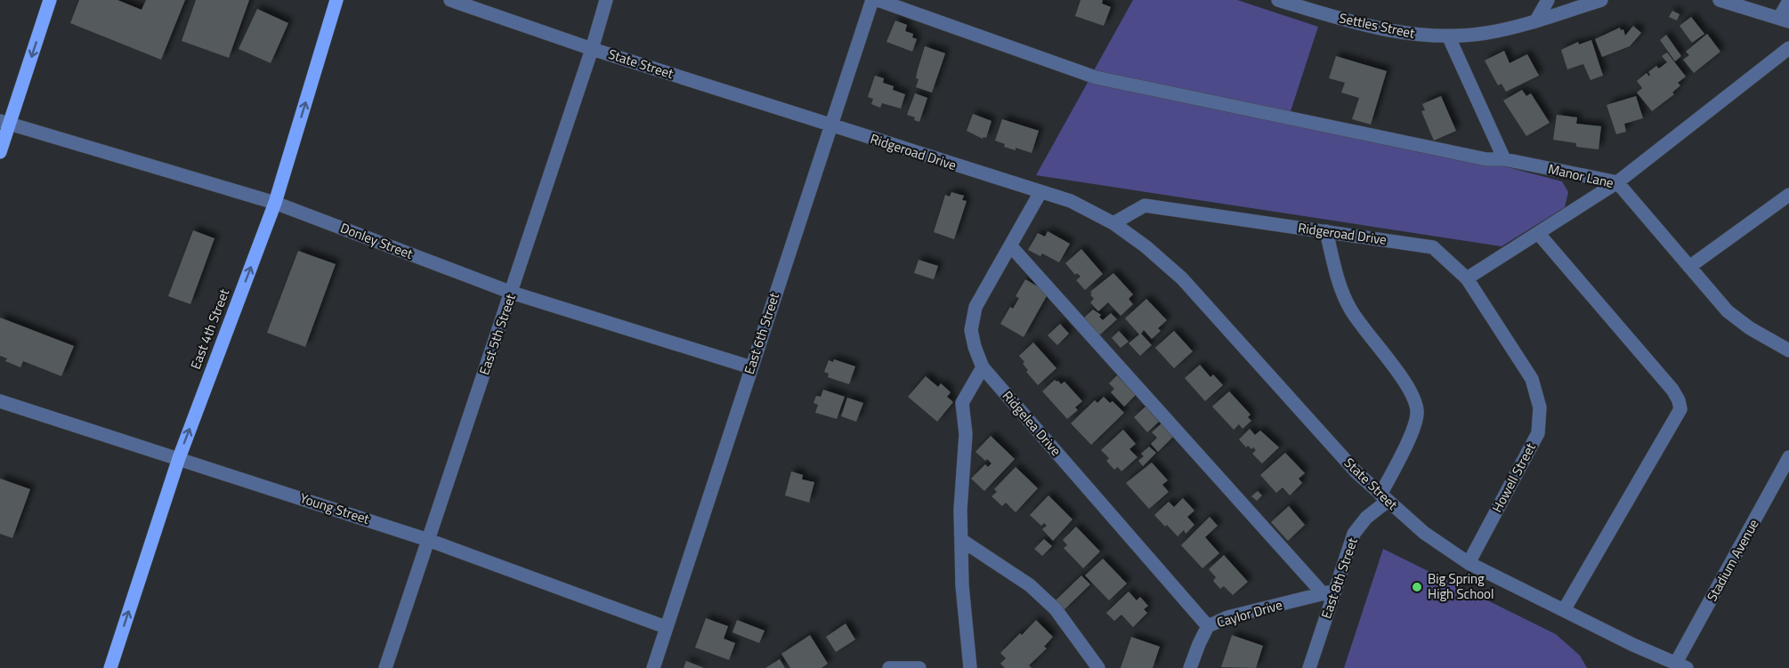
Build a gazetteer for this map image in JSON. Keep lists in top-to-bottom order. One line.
{"streets":{"main road":["East 4th Street"],"street":["Settles Street","State Street","Ridgeroad Drive","Manor Lane","Donley Street","East 6th Street","East 5th Street","Ridgelea Drive","Howell Street","Young Street","Stadium Avenue","East 8th Street","Caylor Drive"]},"crossings":[["State Street","Ridgeroad Drive"],["State Street","East 6th Street"],["State Street","East 5th Street"],["State Street","Howell Street"],["State Street","Stadium Avenue"],["State Street","East 8th Street"],["Ridgeroad Drive","East 6th Street"],["Ridgeroad Drive","Ridgelea Drive"],["Ridgeroad Drive","Howell Street"],["Donley Street","East 4th Street"],["Donley Street","East 6th Street"],["Donley Street","East 5th Street"],["East 4th Street","Young Street"],["East 6th Street","Young Street"],["East 5th Street","Young Street"],["Ridgelea Drive","Caylor Drive"],["East 8th Street","Caylor Drive"]],"one_way":["East 4th Street"],"places":["Big Spring High School"]}
